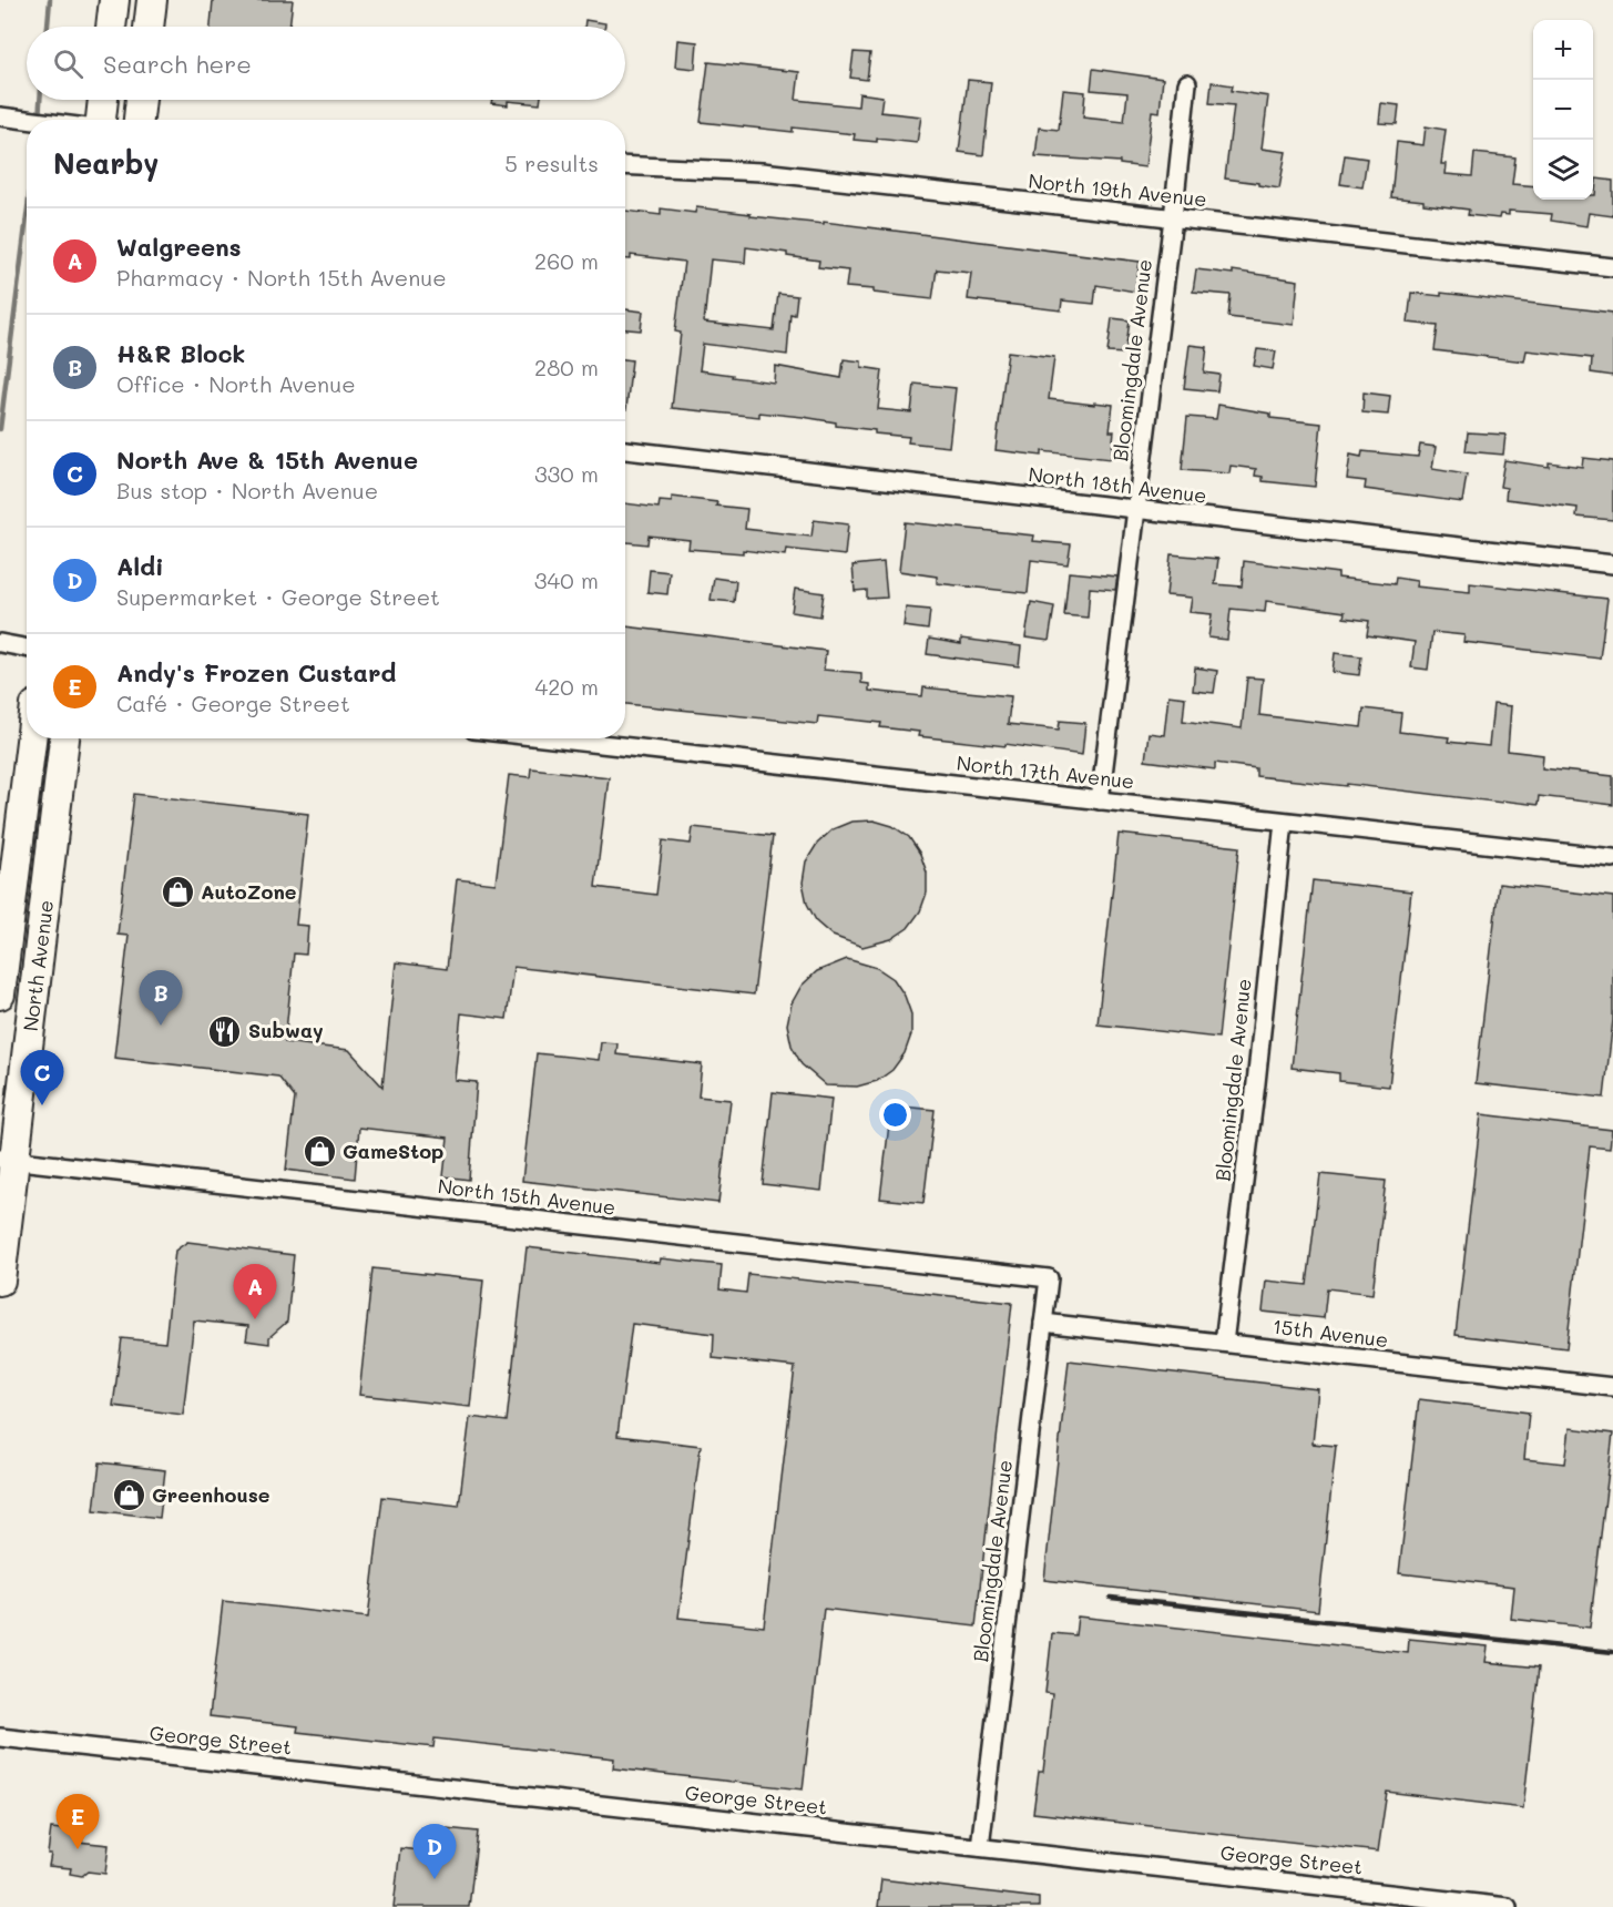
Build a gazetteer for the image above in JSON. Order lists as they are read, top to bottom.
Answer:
{
  "streets": {
    "main road": ["North Avenue"],
    "street": [
      "North 19th Avenue",
      "Bloomingdale Avenue",
      "North 18th Avenue",
      "North 17th Avenue",
      "North 15th Avenue",
      "15th Avenue",
      "George Street"
    ]
  },
  "crossings": [
    ["North 19th Avenue", "Bloomingdale Avenue"],
    ["Bloomingdale Avenue", "North 18th Avenue"],
    ["Bloomingdale Avenue", "North 17th Avenue"],
    ["Bloomingdale Avenue", "North 15th Avenue"],
    ["Bloomingdale Avenue", "15th Avenue"],
    ["Bloomingdale Avenue", "George Street"],
    ["North Avenue", "North 15th Avenue"]
  ],
  "places": {
    "shop": ["AutoZone", "GameStop", "Greenhouse"],
    "restaurant": ["Subway"]
  },
  "page": {
    "map_buttons": ["+", "−"],
    "search": "Search here",
    "heading": ["Nearby", "5 results"],
    "list": [
      {
        "mark": "A",
        "name": "Walgreens",
        "note": "Pharmacy · North 15th Avenue",
        "value": "260 m"
      },
      {
        "mark": "B",
        "name": "H&R Block",
        "note": "Office · North Avenue",
        "value": "280 m"
      },
      {
        "mark": "C",
        "name": "North Ave & 15th Avenue",
        "note": "Bus stop · North Avenue",
        "value": "330 m"
      },
      {
        "mark": "D",
        "name": "Aldi",
        "note": "Supermarket · George Street",
        "value": "340 m"
      },
      {
        "mark": "E",
        "name": "Andy's Frozen Custard",
        "note": "Café · George Street",
        "value": "420 m"
      }
    ],
    "pins": [
      "B",
      "C",
      "A",
      "E",
      "D"
    ]
  }
}
